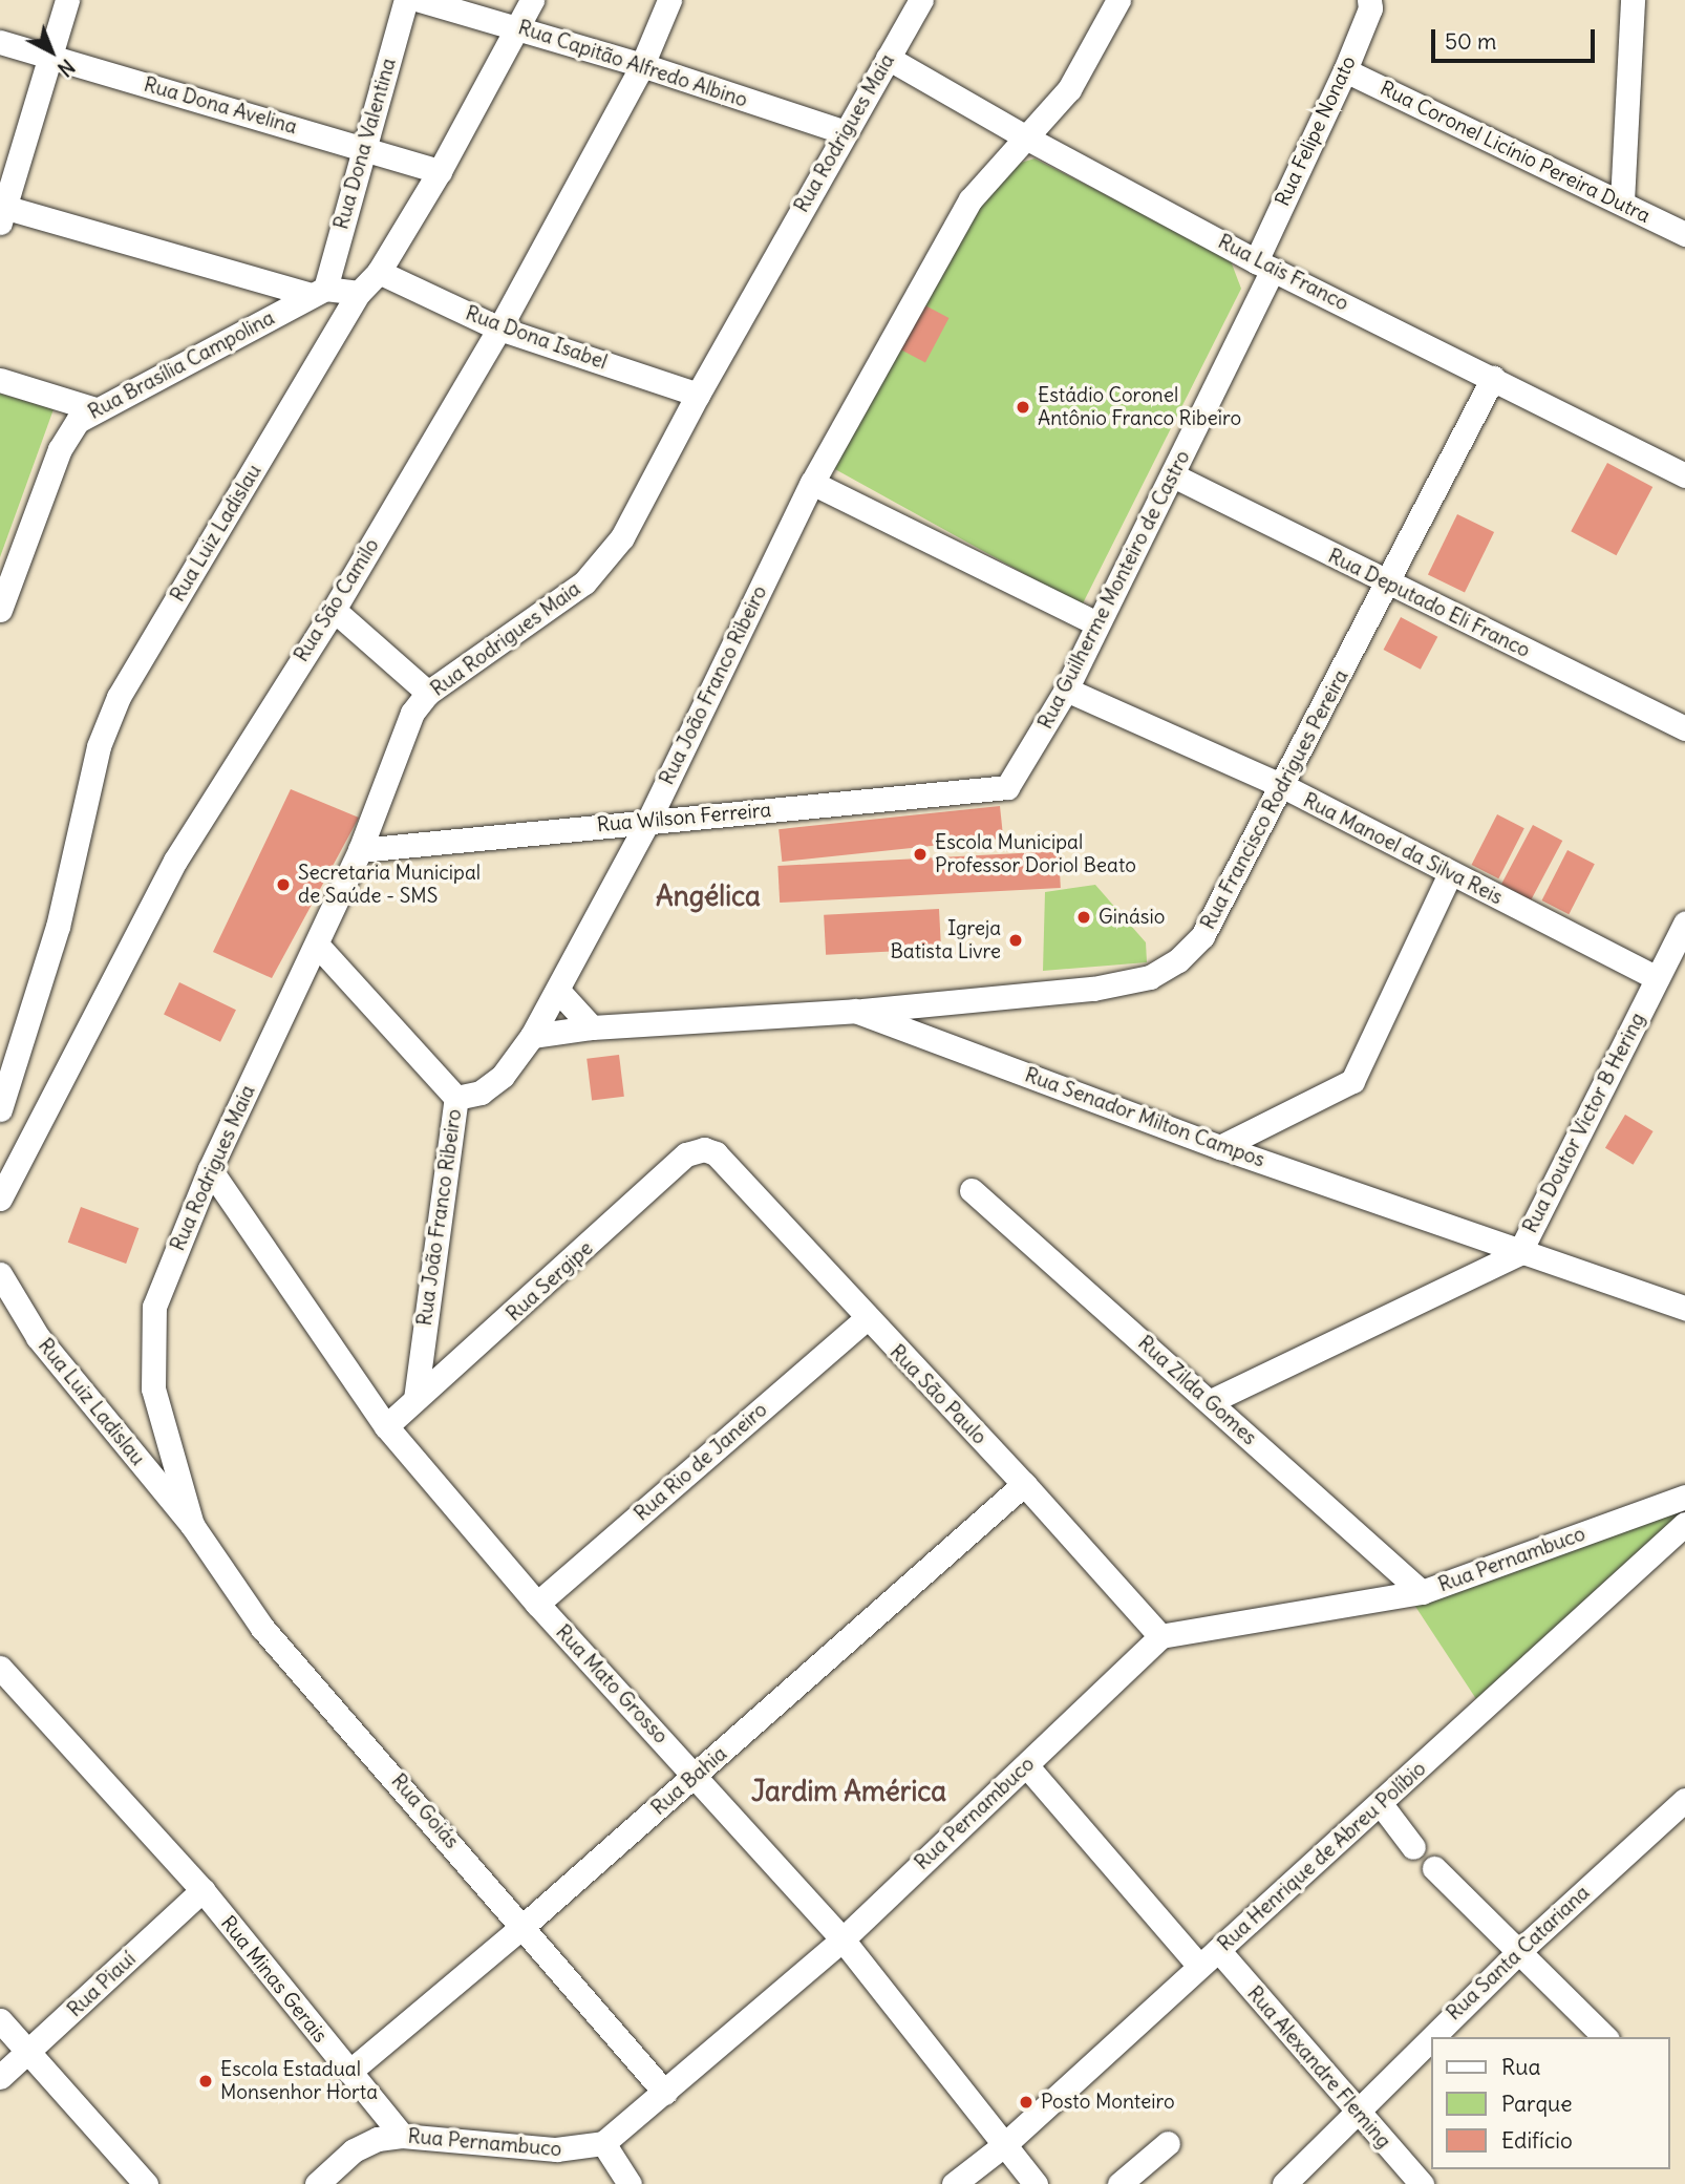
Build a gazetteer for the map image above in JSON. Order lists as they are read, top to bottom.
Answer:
{
  "streets": {
    "street": [
      "Rua Capitão Alfredo Albino",
      "Rua Dona Avelina",
      "Rua Felipe Nonato",
      "Rua Rodrigues Maia",
      "Rua Dona Valentina",
      "Rua Coronel Licínio Pereira Dutra",
      "Rua Lais Franco",
      "Rua Dona Isabel",
      "Rua Brasília Campolina",
      "Rua Luiz Ladislau",
      "Rua Guilherme Monteiro de Castro",
      "Rua São Camilo",
      "Rua Deputado Eli Franco",
      "Rua João Franco Ribeiro",
      "Rua Francisco Rodrigues Pereira",
      "Rua Wilson Ferreira",
      "Rua Manoel da Silva Reis",
      "Rua Senador Milton Campos",
      "Rua Doutor Victor B Hering",
      "Rua Sergipe",
      "Rua Zilda Gomes",
      "Rua São Paulo",
      "Rua Rio de Janeiro",
      "Rua Pernambuco",
      "Rua Mato Grosso",
      "Rua Bahia",
      "Rua Goiás",
      "Rua Henrique de Abreu Políbio",
      "Rua Santa Catariana",
      "Rua Minas Gerais",
      "Rua Piauí",
      "Rua Alexandre Fleming"
    ]
  },
  "crossings": [
    ["Rua Capitão Alfredo Albino", "Rua Rodrigues Maia"],
    ["Rua Capitão Alfredo Albino", "Rua Luiz Ladislau"],
    ["Rua Capitão Alfredo Albino", "Rua São Camilo"],
    ["Rua Dona Avelina", "Rua Dona Valentina"],
    ["Rua Dona Avelina", "Rua Luiz Ladislau"],
    ["Rua Felipe Nonato", "Rua Coronel Licínio Pereira Dutra"],
    ["Rua Felipe Nonato", "Rua Lais Franco"],
    ["Rua Felipe Nonato", "Rua Guilherme Monteiro de Castro"],
    ["Rua Rodrigues Maia", "Rua Lais Franco"],
    ["Rua Rodrigues Maia", "Rua Dona Isabel"],
    ["Rua Rodrigues Maia", "Rua Luiz Ladislau"],
    ["Rua Rodrigues Maia", "Rua Wilson Ferreira"],
    ["Rua Rodrigues Maia", "Rua Mato Grosso"],
    ["Rua Rodrigues Maia", "Rua Goiás"],
    ["Rua Dona Valentina", "Rua Brasília Campolina"],
    ["Rua Lais Franco", "Rua Guilherme Monteiro de Castro"],
    ["Rua Lais Franco", "Rua João Franco Ribeiro"],
    ["Rua Lais Franco", "Rua Francisco Rodrigues Pereira"],
    ["Rua Dona Isabel", "Rua Luiz Ladislau"],
    ["Rua Dona Isabel", "Rua São Camilo"],
    ["Rua Luiz Ladislau", "Rua Goiás"],
    ["Rua Guilherme Monteiro de Castro", "Rua Deputado Eli Franco"],
    ["Rua Guilherme Monteiro de Castro", "Rua Wilson Ferreira"],
    ["Rua Guilherme Monteiro de Castro", "Rua Manoel da Silva Reis"],
    ["Rua Deputado Eli Franco", "Rua Francisco Rodrigues Pereira"],
    ["Rua João Franco Ribeiro", "Rua Wilson Ferreira"],
    ["Rua João Franco Ribeiro", "Rua Senador Milton Campos"],
    ["Rua João Franco Ribeiro", "Rua Sergipe"],
    ["Rua Francisco Rodrigues Pereira", "Rua Manoel da Silva Reis"],
    ["Rua Francisco Rodrigues Pereira", "Rua Senador Milton Campos"],
    ["Rua Manoel da Silva Reis", "Rua Doutor Victor B Hering"],
    ["Rua Senador Milton Campos", "Rua Doutor Victor B Hering"],
    ["Rua Doutor Victor B Hering", "Rua Zilda Gomes"],
    ["Rua Sergipe", "Rua São Paulo"],
    ["Rua Sergipe", "Rua Mato Grosso"],
    ["Rua Zilda Gomes", "Rua Pernambuco"],
    ["Rua São Paulo", "Rua Rio de Janeiro"],
    ["Rua São Paulo", "Rua Pernambuco"],
    ["Rua São Paulo", "Rua Bahia"],
    ["Rua Rio de Janeiro", "Rua Mato Grosso"],
    ["Rua Pernambuco", "Rua Mato Grosso"],
    ["Rua Pernambuco", "Rua Goiás"],
    ["Rua Pernambuco", "Rua Minas Gerais"],
    ["Rua Pernambuco", "Rua Alexandre Fleming"],
    ["Rua Mato Grosso", "Rua Bahia"],
    ["Rua Mato Grosso", "Rua Henrique de Abreu Políbio"],
    ["Rua Bahia", "Rua Goiás"],
    ["Rua Bahia", "Rua Minas Gerais"],
    ["Rua Henrique de Abreu Políbio", "Rua Alexandre Fleming"],
    ["Rua Santa Catariana", "Rua Alexandre Fleming"],
    ["Rua Minas Gerais", "Rua Piauí"]
  ],
  "districts": ["Angélica", "Jardim América"],
  "places": [
    "Estádio Coronel Antônio Franco Ribeiro",
    "Escola Municipal Professor Doriol Beato",
    "Secretaria Municipal de Saúde - SMS",
    "Ginásio",
    "Igreja Batista Livre",
    "Escola Estadual Monsenhor Horta",
    "Posto Monteiro"
  ],
  "legend": ["Rua", "Parque", "Edifício"],
  "scale_bar": "50 m",
  "north": "bottom right"
}
